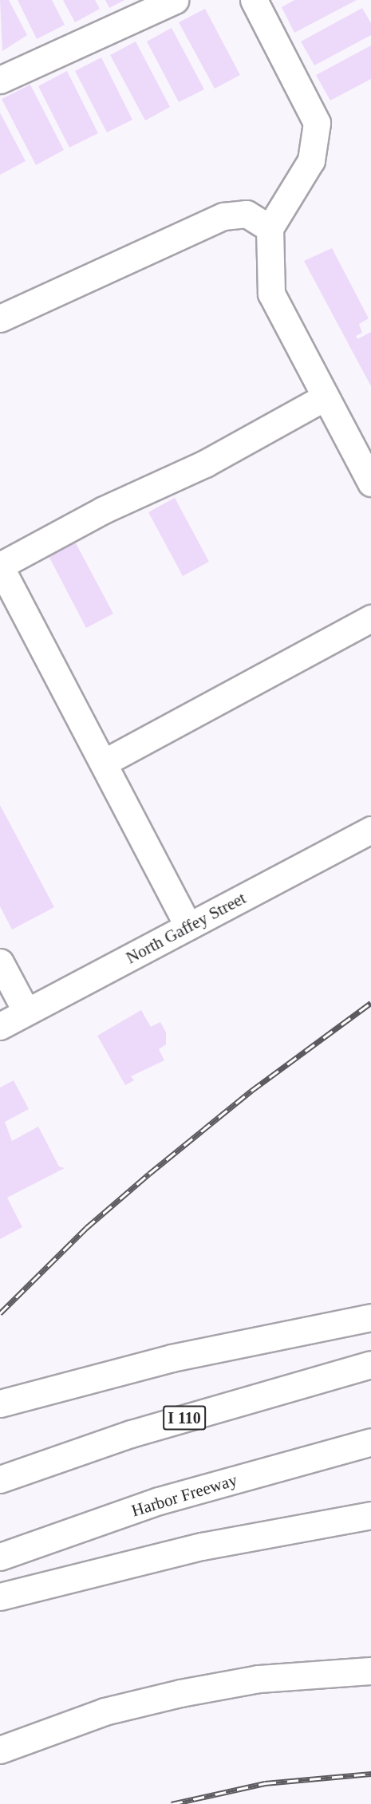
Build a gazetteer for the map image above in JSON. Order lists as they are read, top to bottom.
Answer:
{
  "streets": {
    "main road": ["North Gaffey Street", "I 110", "Harbor Freeway"]
  }
}
